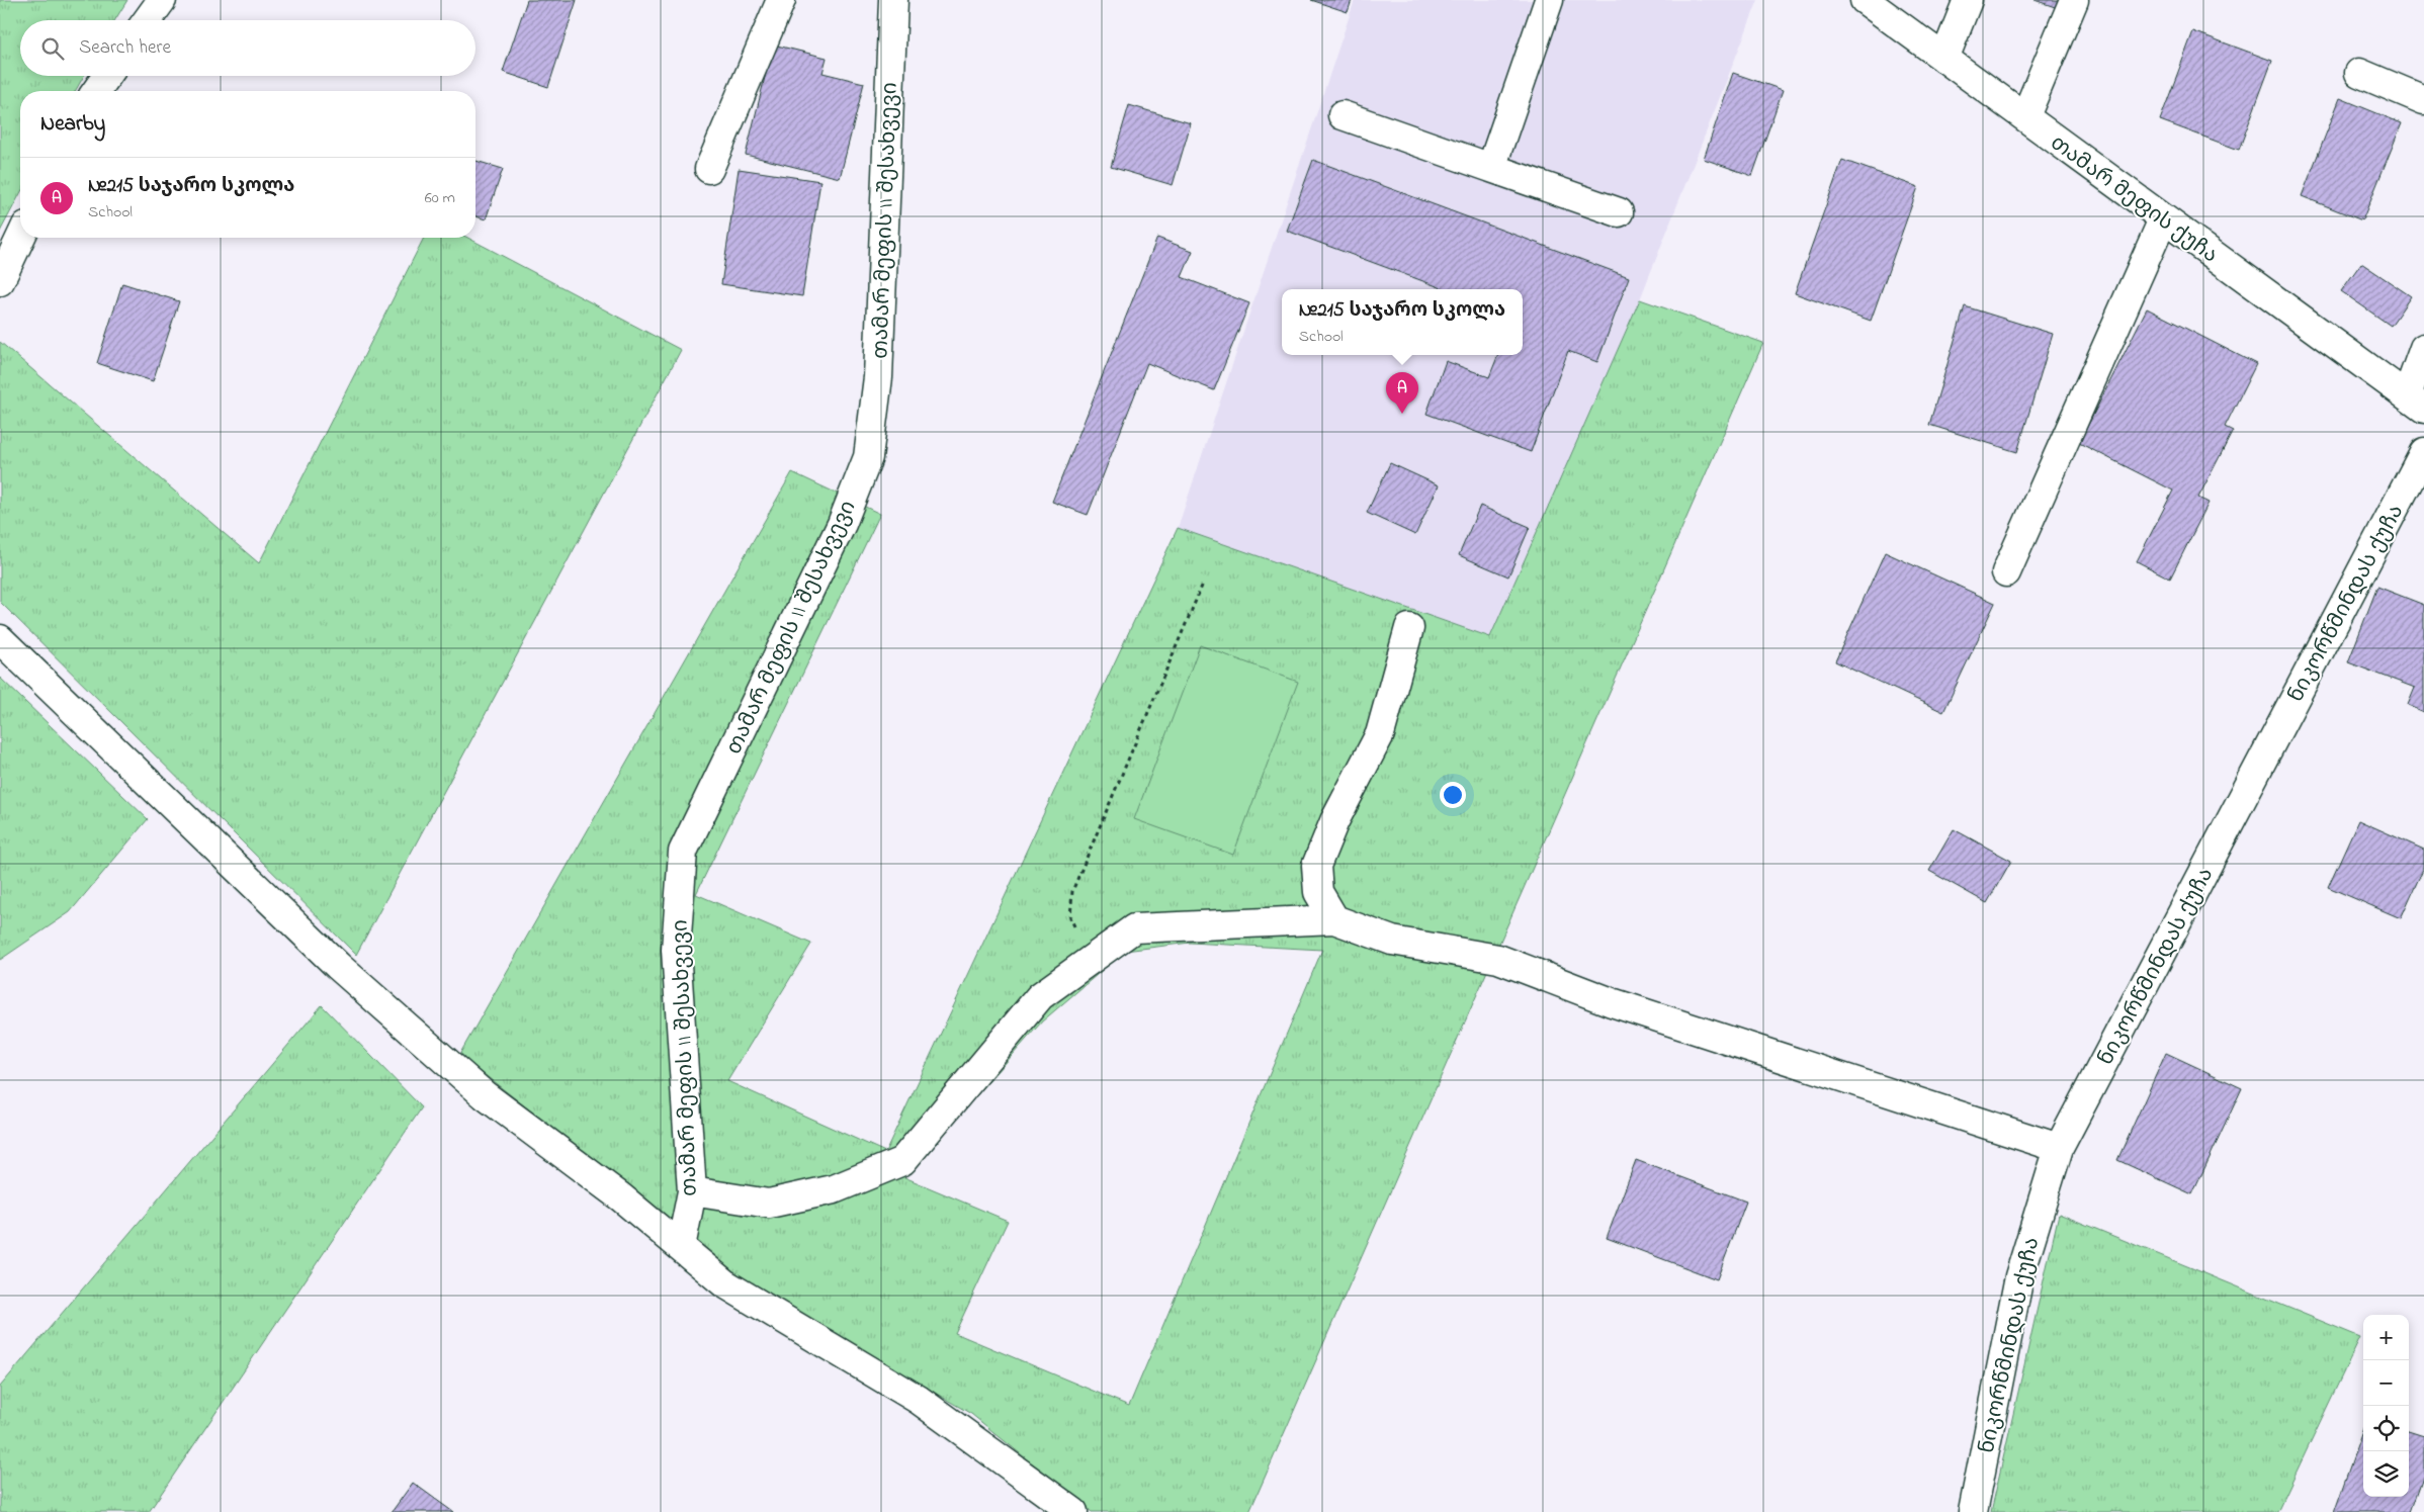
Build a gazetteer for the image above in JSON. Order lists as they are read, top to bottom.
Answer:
{
  "streets": {
    "street": ["თამარ მეფის ქუჩა", "თამარ მეფის II შესახვევი", "ნიკორწმინდას ქუჩა"]
  },
  "page": {
    "search": "Search here",
    "heading": "Nearby",
    "list": [
      {
        "mark": "A",
        "name": "№215 საჯარო სკოლა",
        "note": "School",
        "value": "60 m"
      }
    ],
    "popup": ["№215 საჯარო სკოლა", "School"],
    "pins": "A",
    "map_buttons": ["+", "−"]
  }
}
